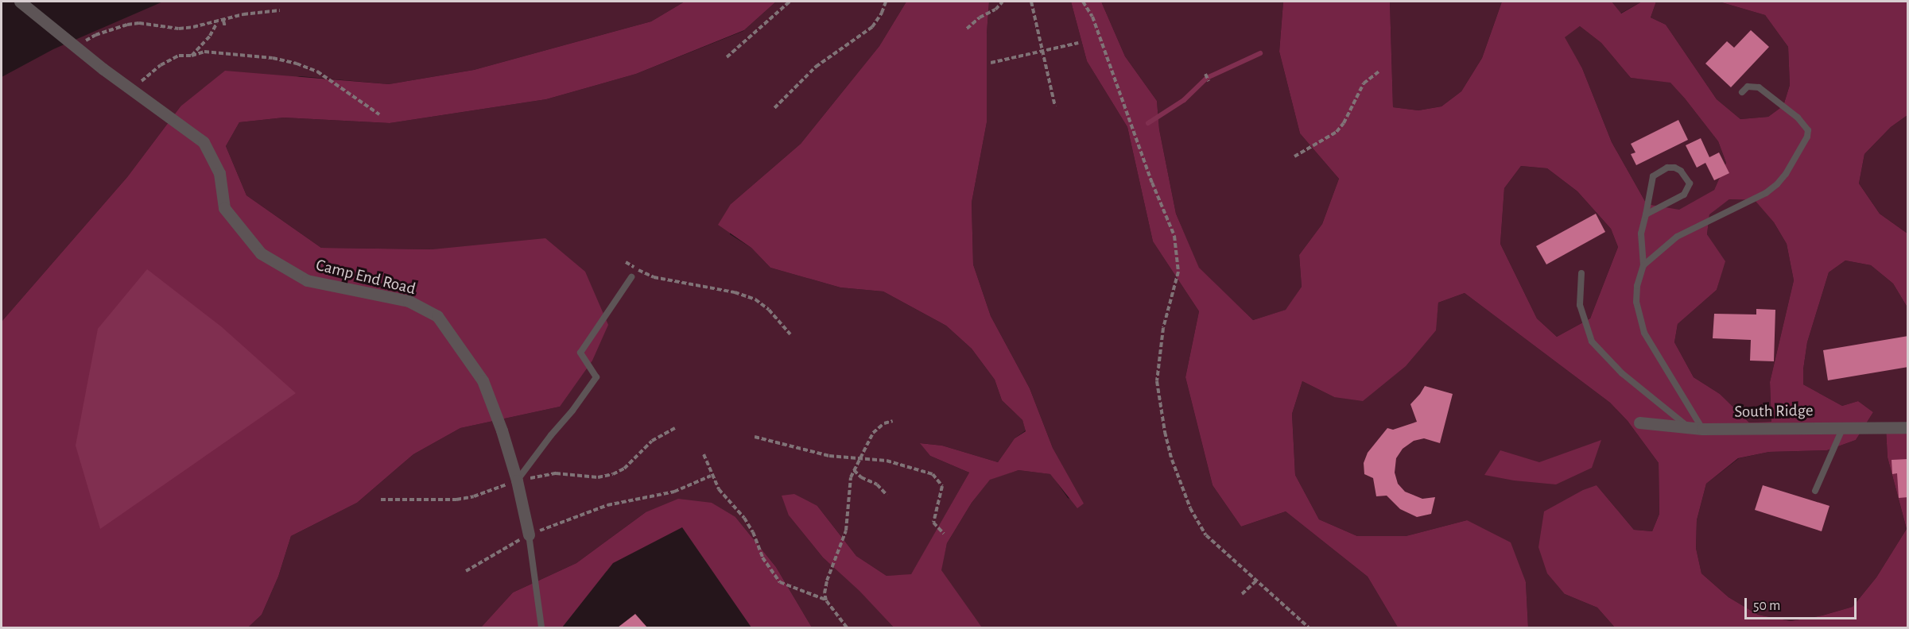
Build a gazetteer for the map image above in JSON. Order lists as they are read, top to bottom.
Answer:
{
  "streets": {
    "street": ["Camp End Road", "South Ridge"]
  },
  "scale_bar": "50 m"
}
